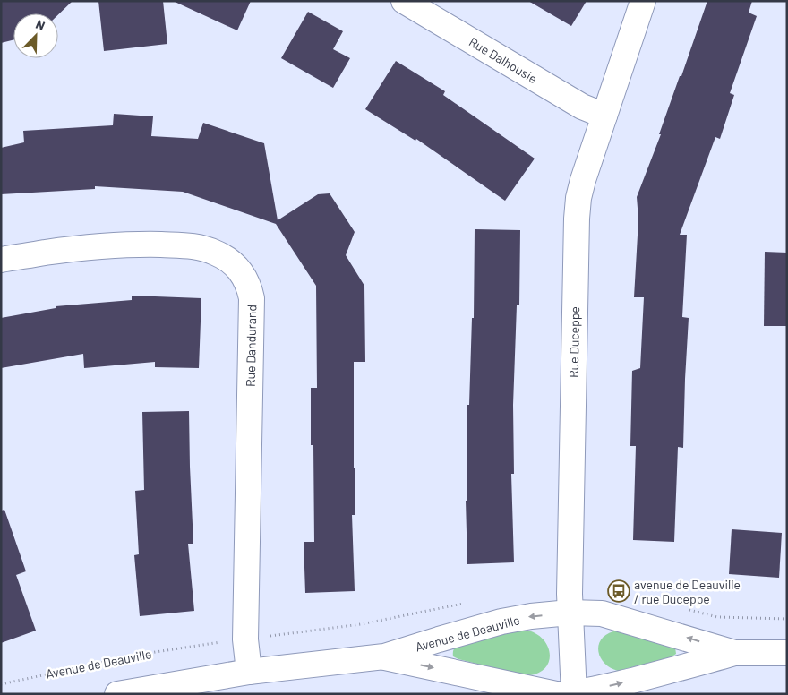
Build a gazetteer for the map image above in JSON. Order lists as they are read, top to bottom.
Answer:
{
  "streets": {
    "street": [
      "Rue Dalhousie",
      "Rue Duceppe",
      "Rue Dandurand",
      "Avenue de Deauville"
    ]
  },
  "crossings": [
    ["Rue Dalhousie", "Rue Duceppe"],
    ["Rue Duceppe", "Avenue de Deauville"],
    ["Rue Dandurand", "Avenue de Deauville"]
  ],
  "places": {
    "bus stop": ["avenue de Deauville / rue Duceppe"]
  },
  "north": "top right"
}
